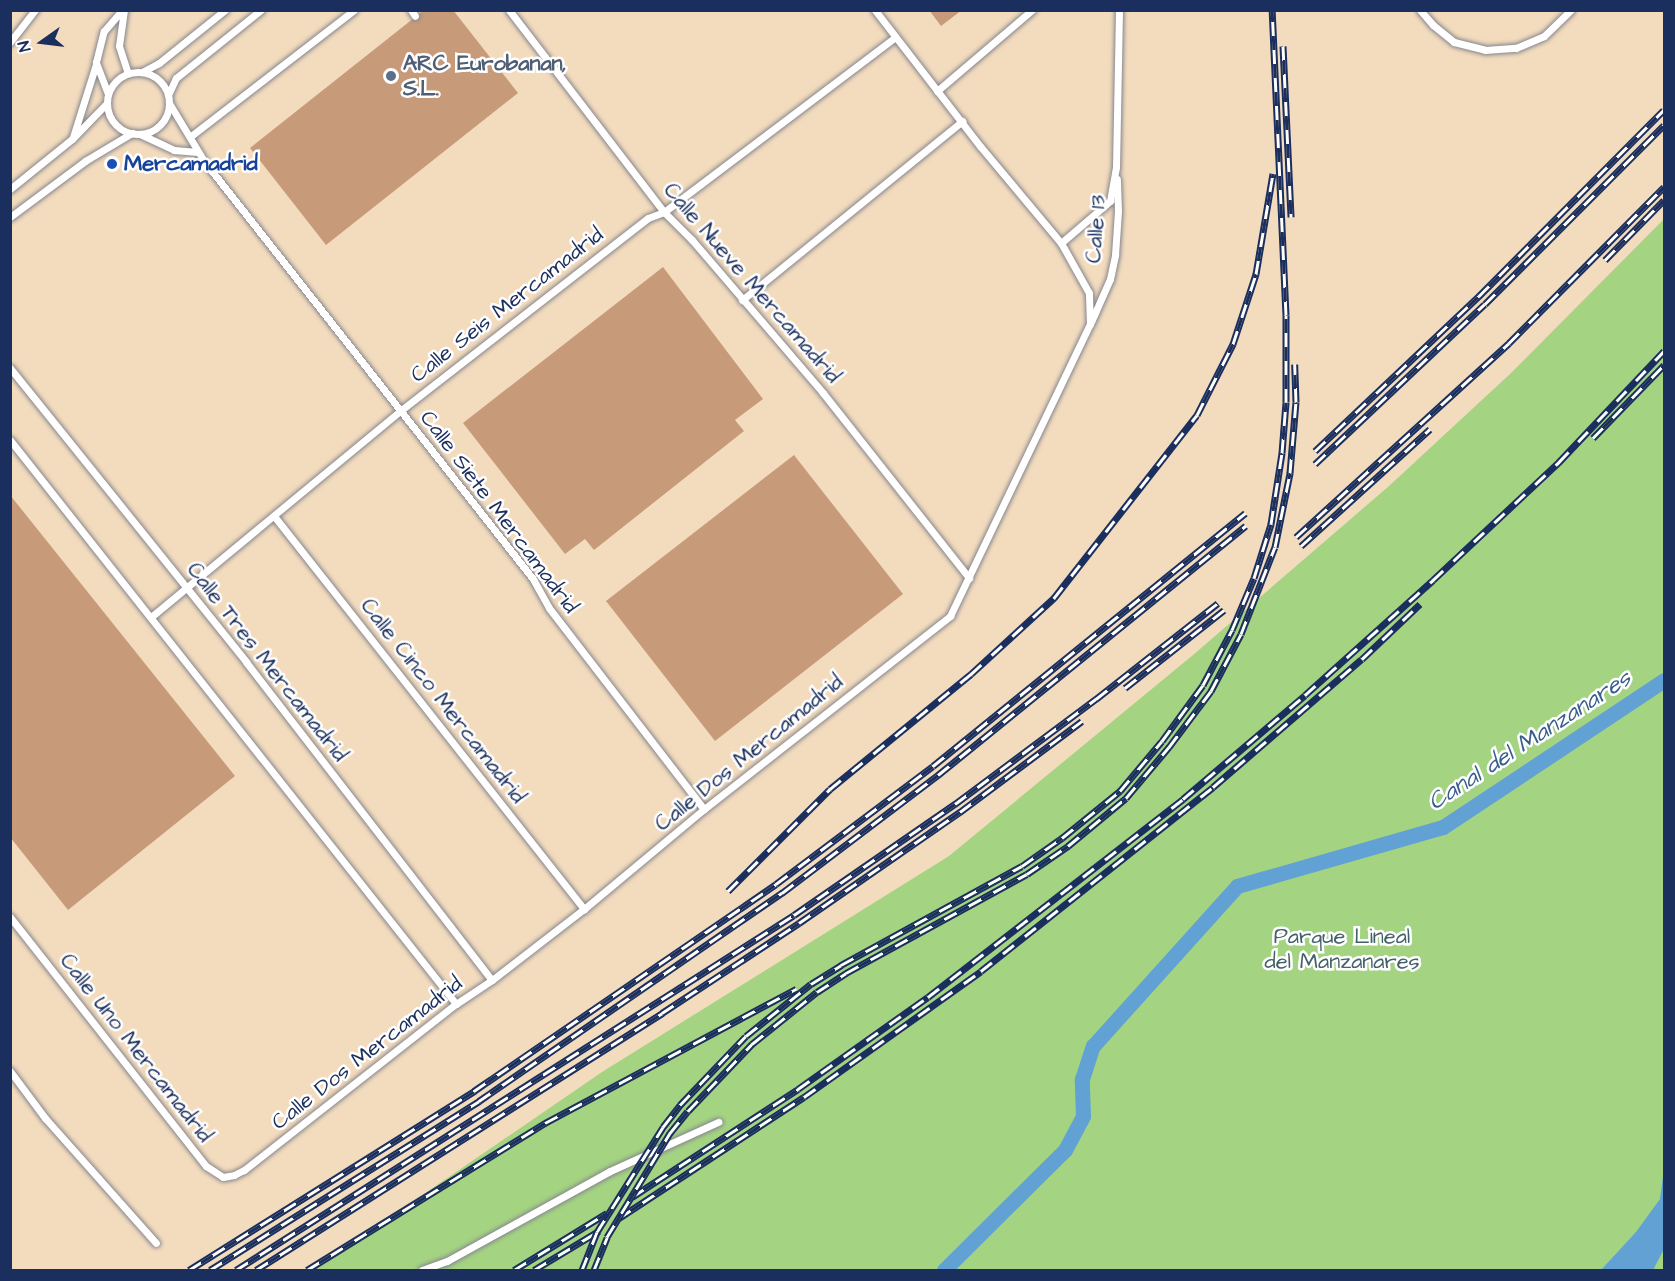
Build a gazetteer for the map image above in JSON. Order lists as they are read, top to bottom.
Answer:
{
  "streets": {
    "lane": [
      "Calle 13",
      "Calle Nueve Mercamadrid",
      "Calle Seis Mercamadrid",
      "Calle Siete Mercamadrid",
      "Calle Tres Mercamadrid",
      "Calle Cinco Mercamadrid",
      "Calle Dos Mercamadrid",
      "Calle Uno Mercamadrid"
    ]
  },
  "crossings": [
    ["Calle 13", "Calle Dos Mercamadrid"],
    ["Calle Nueve Mercamadrid", "Calle Seis Mercamadrid"],
    ["Calle Nueve Mercamadrid", "Calle Dos Mercamadrid"],
    ["Calle Seis Mercamadrid", "Calle Siete Mercamadrid"],
    ["Calle Seis Mercamadrid", "Calle Tres Mercamadrid"],
    ["Calle Seis Mercamadrid", "Calle Cinco Mercamadrid"],
    ["Calle Seis Mercamadrid", "Calle Dos Mercamadrid"],
    ["Calle Siete Mercamadrid", "Calle Dos Mercamadrid"],
    ["Calle Tres Mercamadrid", "Calle Dos Mercamadrid"],
    ["Calle Cinco Mercamadrid", "Calle Dos Mercamadrid"],
    ["Calle Dos Mercamadrid", "Calle Uno Mercamadrid"]
  ],
  "water": ["Canal del Manzanares"],
  "parks": ["Parque Lineal del Manzanares"],
  "places": ["ARC Eurobanan, S.L.", "Mercamadrid"],
  "north": "left"
}
